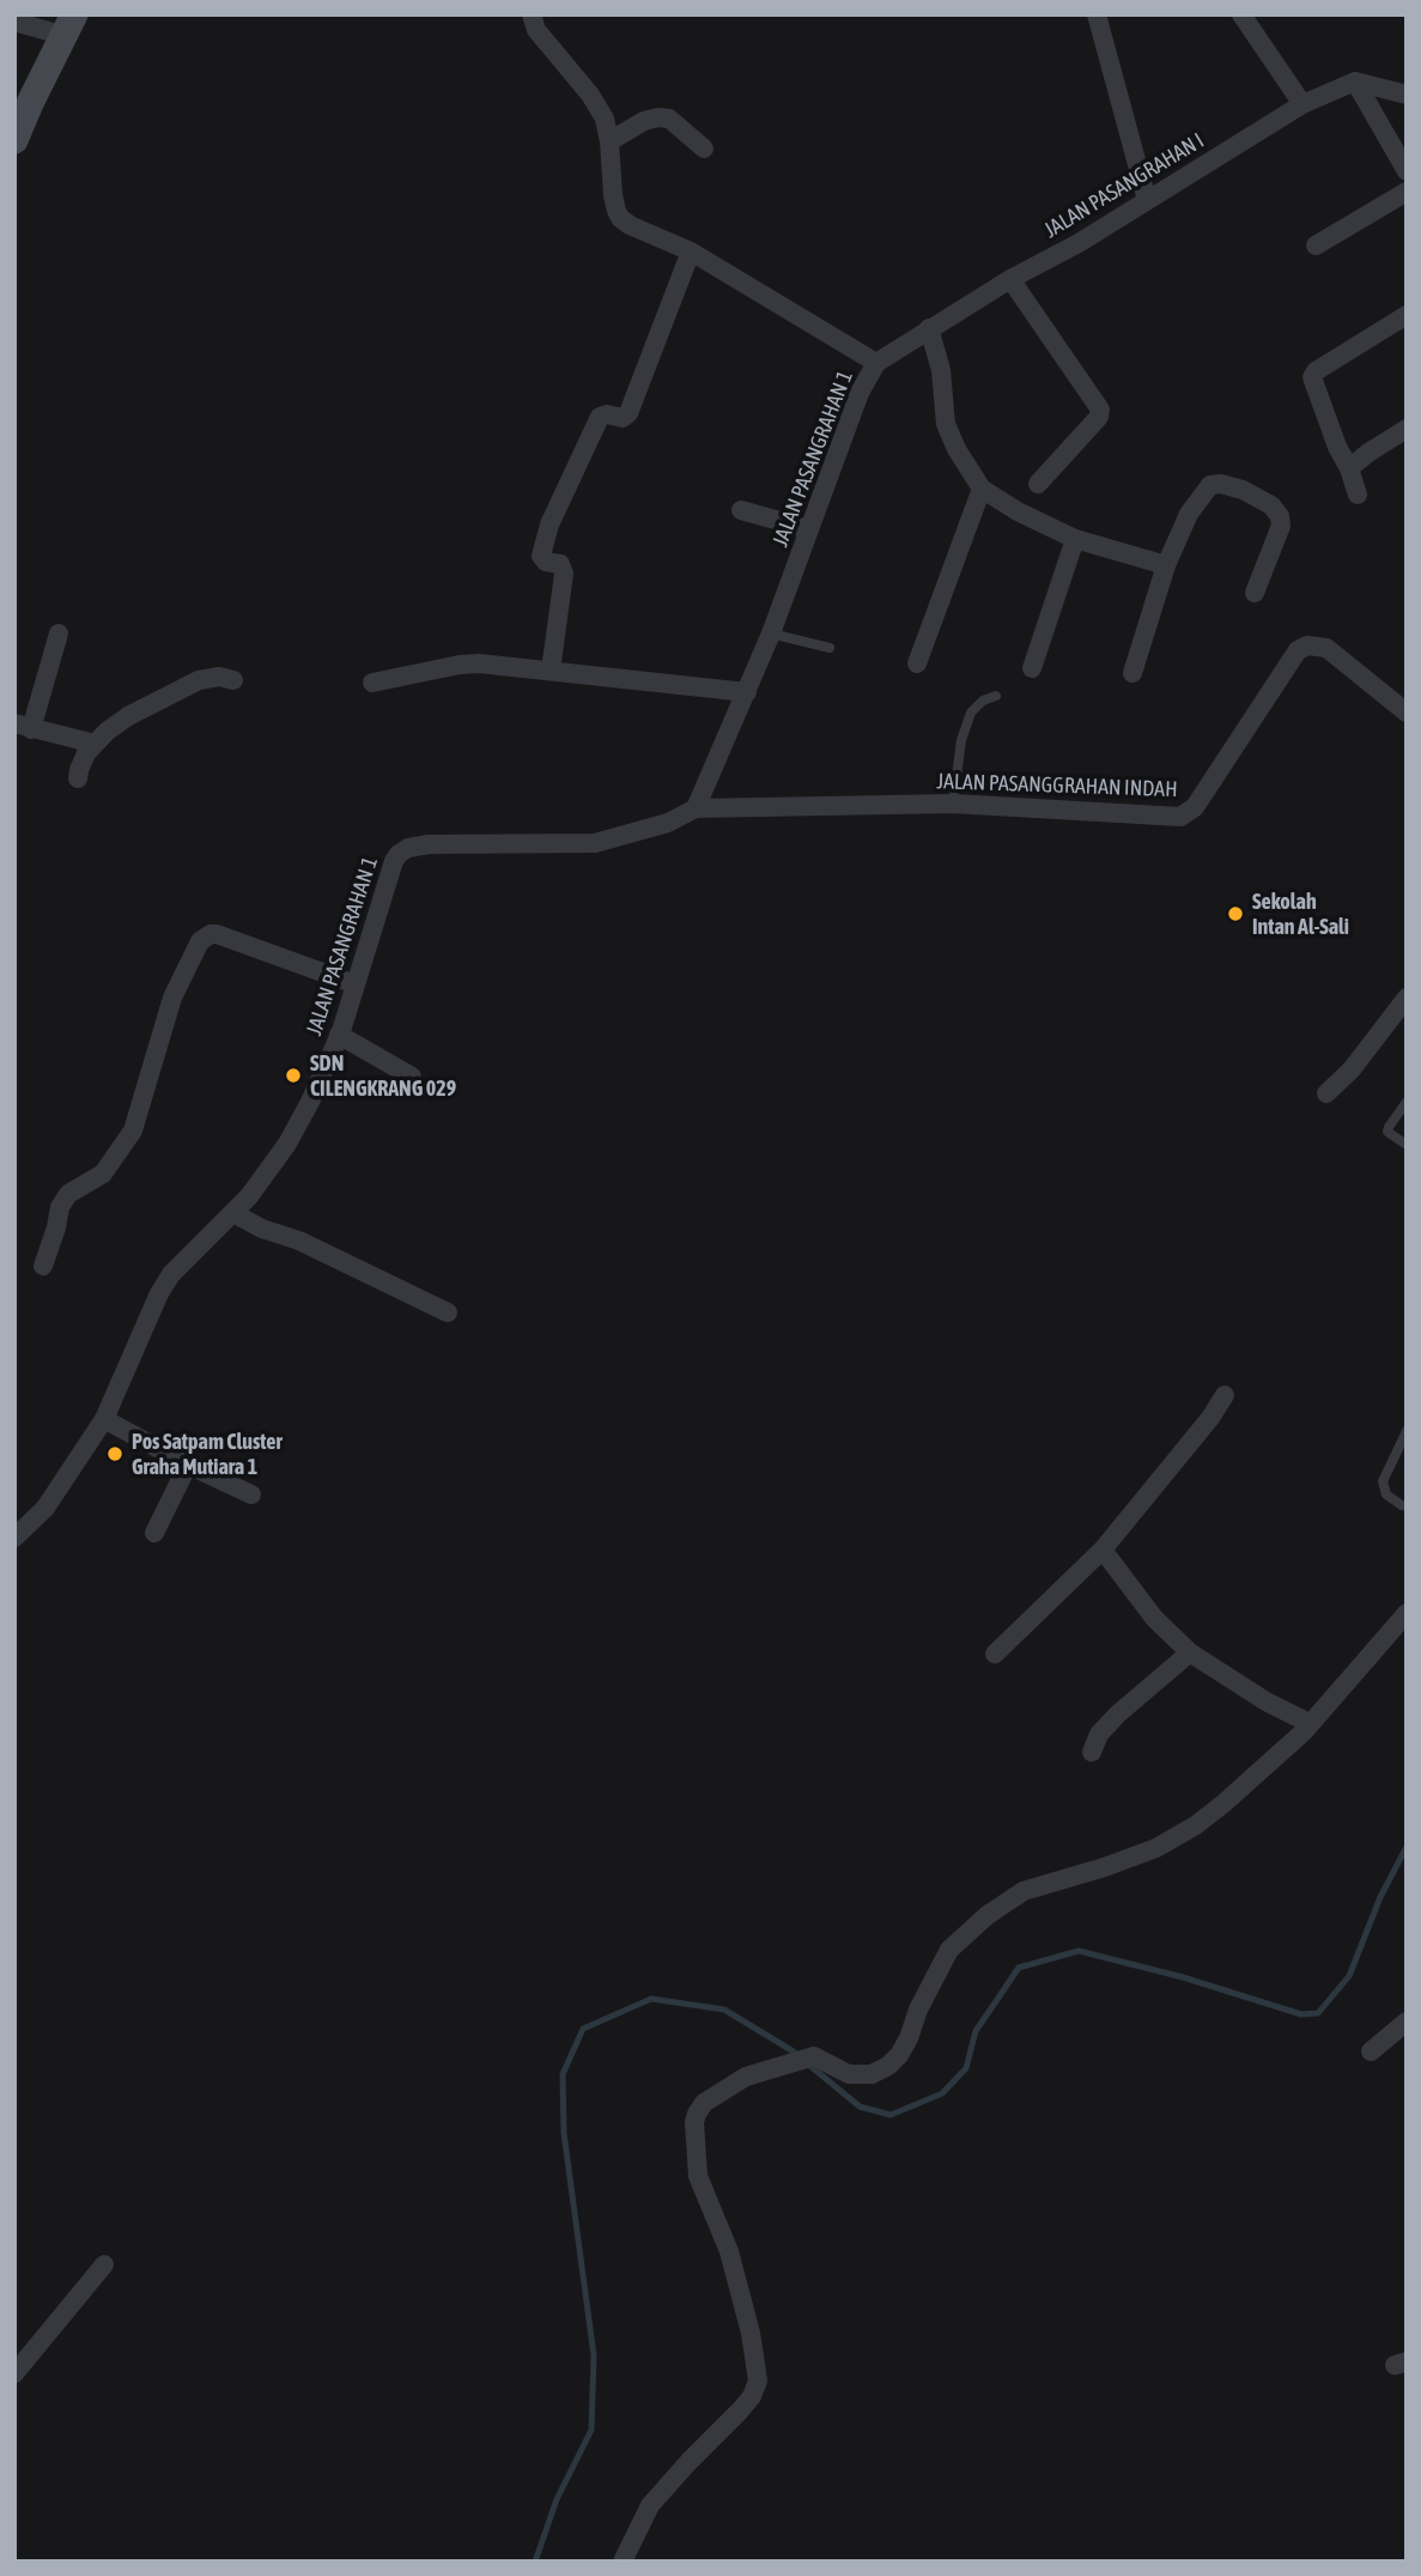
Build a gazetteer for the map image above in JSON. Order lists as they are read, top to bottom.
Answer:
{
  "streets": {
    "street": ["JALAN PASANGRAHAN I", "JALAN PASANGRAHAN 1", "JALAN PASANGGRAHAN INDAH"]
  },
  "crossings": [
    ["JALAN PASANGRAHAN I", "JALAN PASANGRAHAN 1"],
    ["JALAN PASANGRAHAN 1", "JALAN PASANGGRAHAN INDAH"]
  ],
  "places": ["Sekolah Intan Al-Sali", "SDN CILENGKRANG 029", "Pos Satpam Cluster Graha Mutiara 1"]
}
